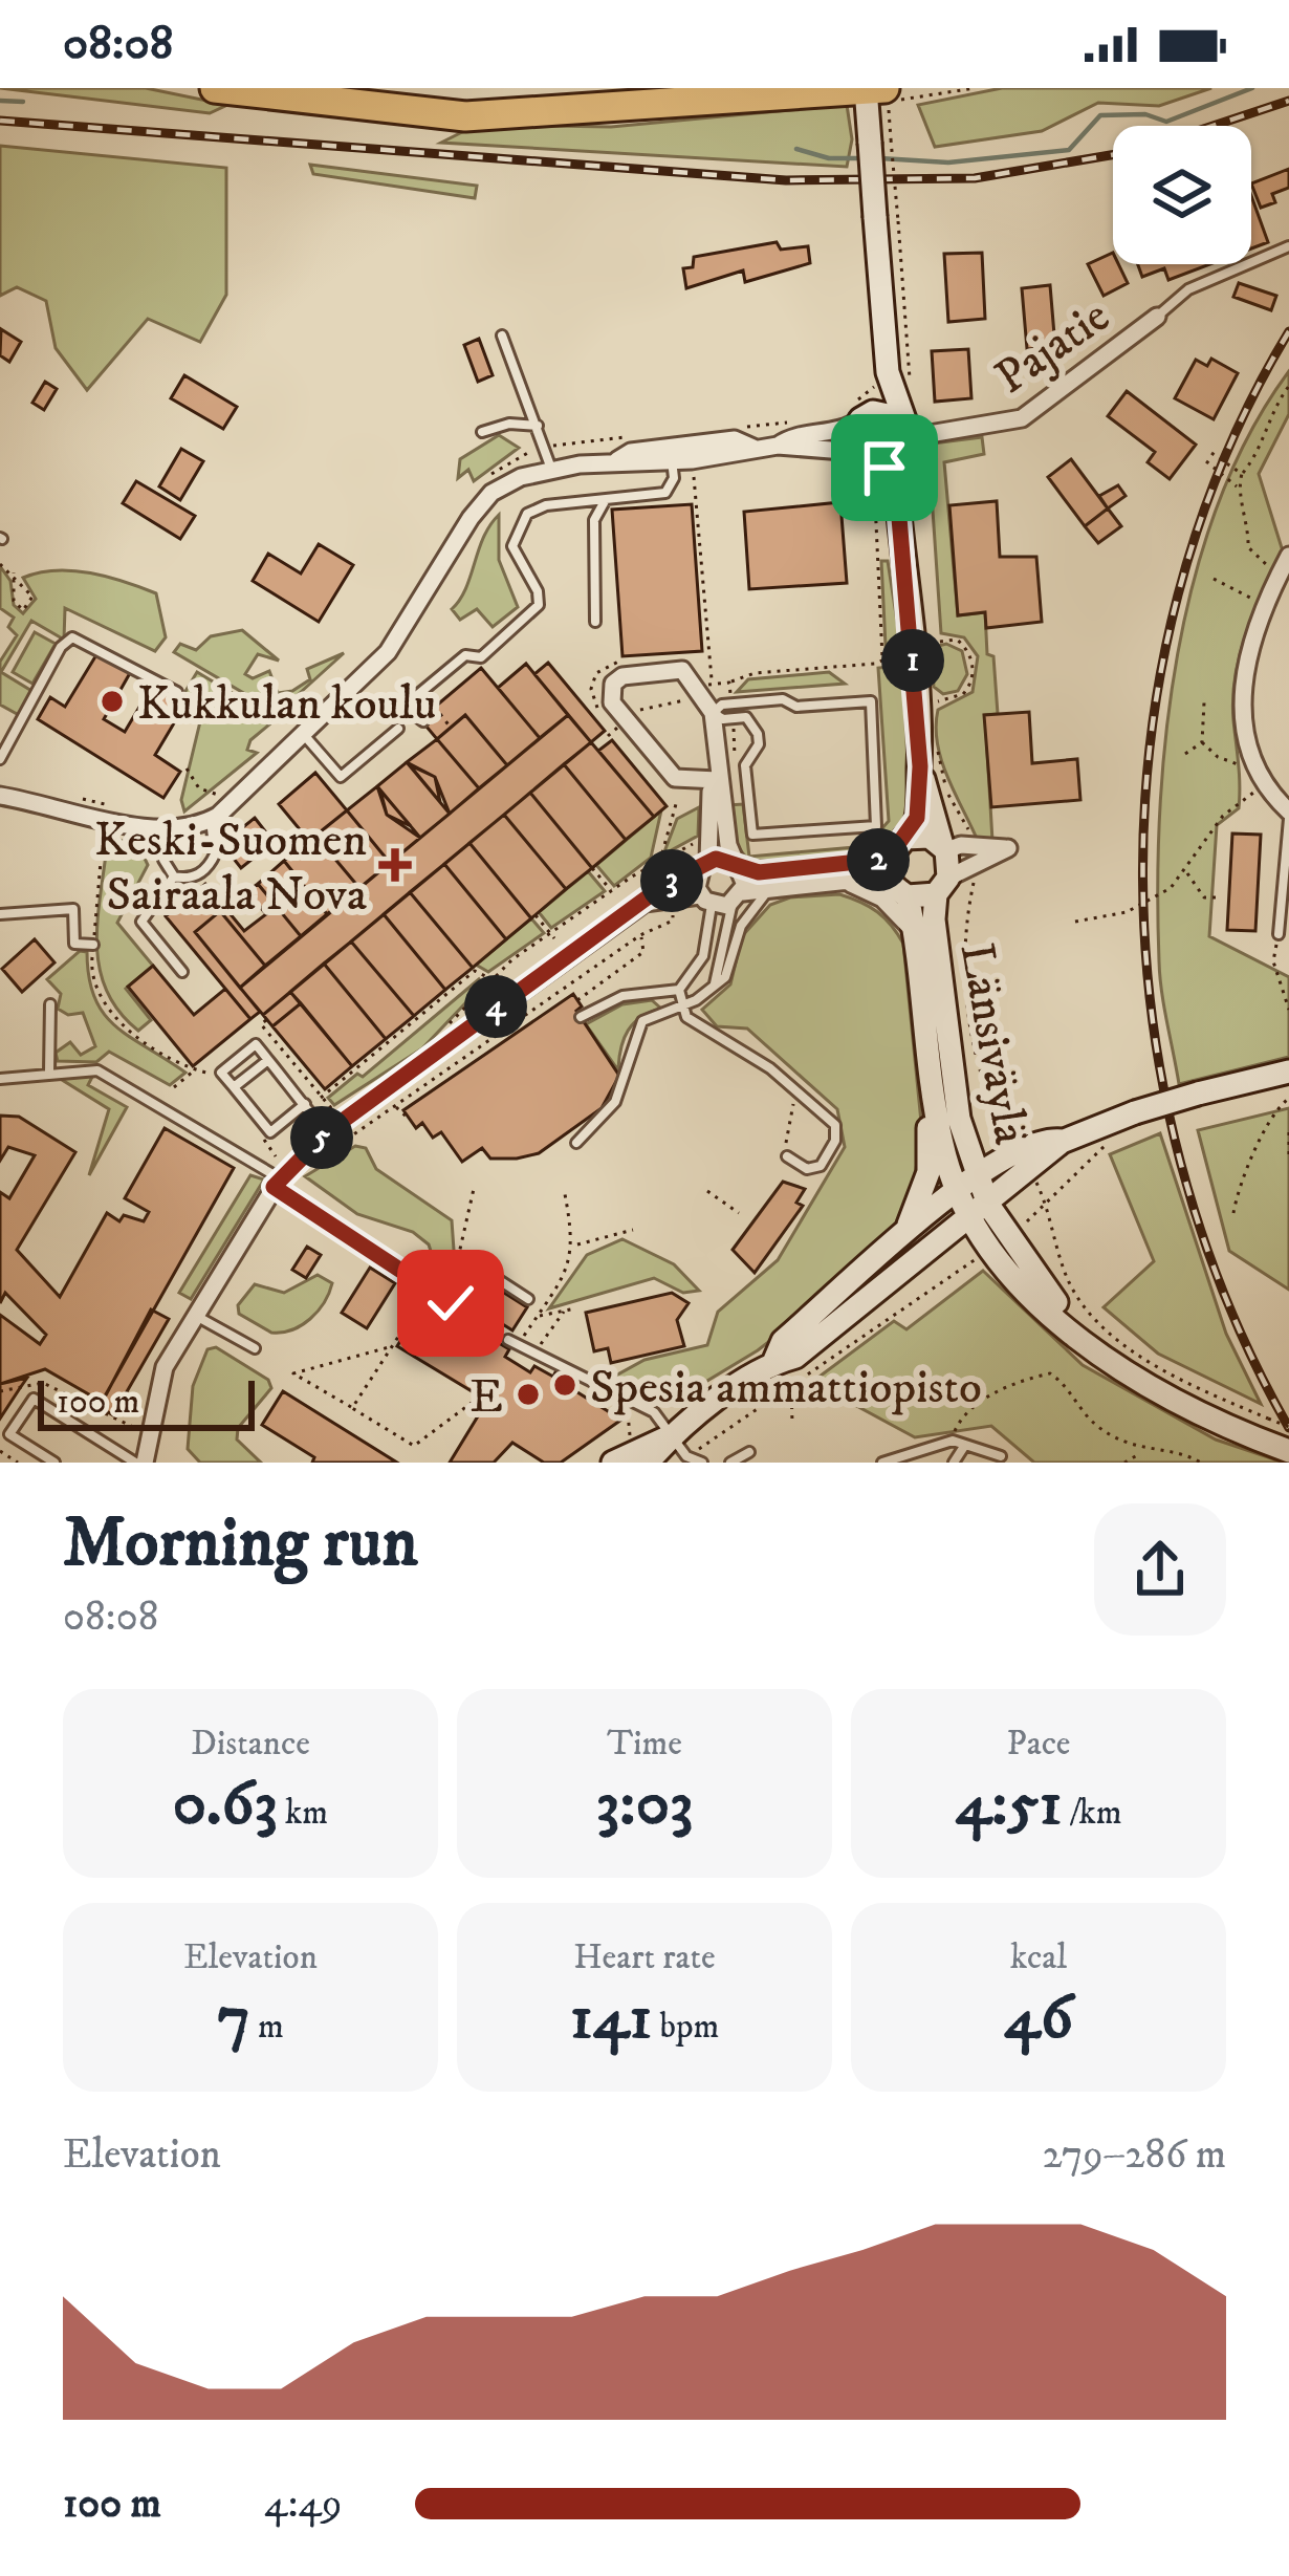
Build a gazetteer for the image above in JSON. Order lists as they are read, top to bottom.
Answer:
{
  "streets": {
    "main road": ["Länsiväylä"],
    "street": ["Pajatie"]
  },
  "places": {
    "other": ["Kukkulan koulu", "Spesia ammattiopisto", "E"],
    "health": ["Keski-Suomen Sairaala Nova"]
  },
  "scale_bar": "100 m",
  "page": {
    "status": "08:08",
    "pins": [
      "1",
      "2",
      "3",
      "4",
      "5"
    ],
    "scale": "100 m",
    "heading": ["Morning run", "08:08"],
    "stats": [
      ["Distance", "0.63 km"],
      ["Time", "3:03"],
      ["Pace", "4:51 /km"],
      ["Elevation", "7 m"],
      ["Heart rate", "141 bpm"],
      ["kcal", "46"]
    ],
    "chart": ["Elevation", "279–286 m"],
    "list": [
      {
        "name": "100 m",
        "note": "4:49"
      }
    ]
  }
}
